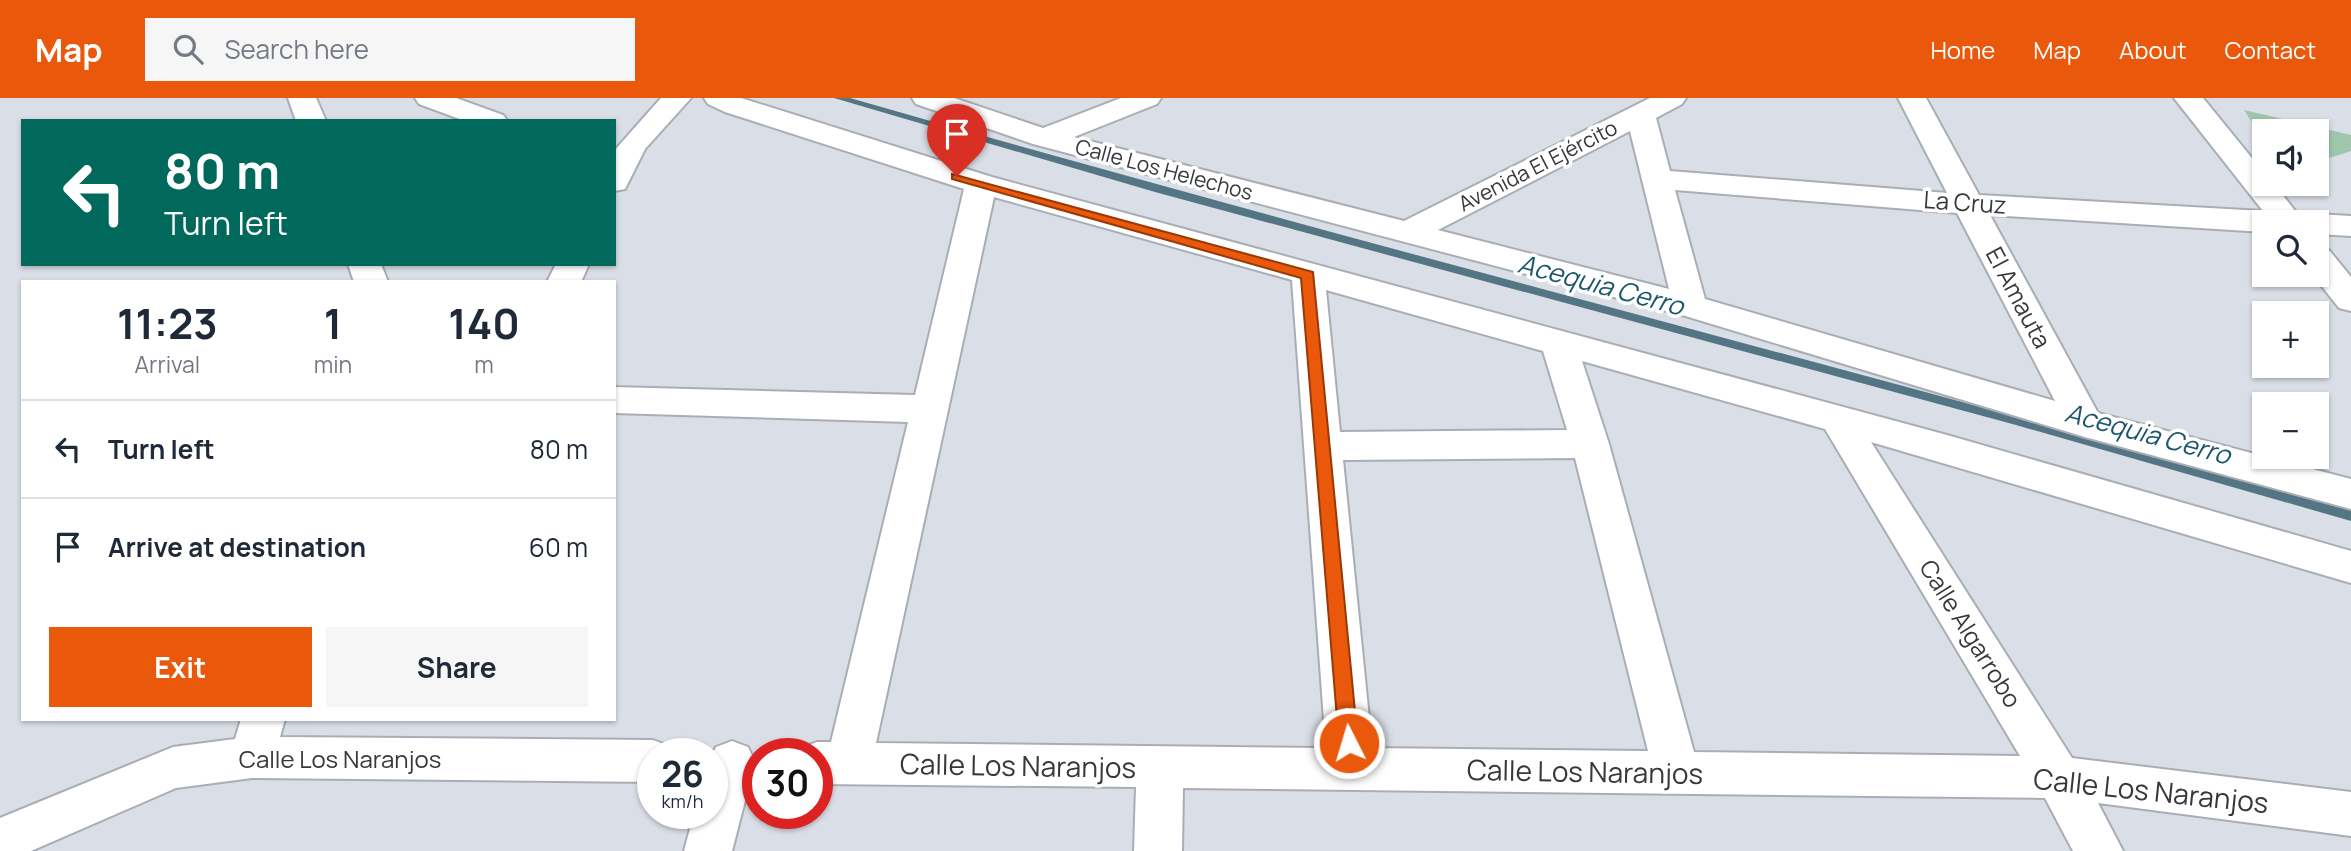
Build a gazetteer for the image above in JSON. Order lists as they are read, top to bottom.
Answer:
{
  "streets": {
    "street": [
      "Avenida El Ejército",
      "Calle Los Helechos",
      "La Cruz",
      "El Amauta",
      "Calle Algarrobo",
      "Calle Los Naranjos"
    ]
  },
  "crossings": [
    ["Avenida El Ejército", "Calle Los Helechos"],
    ["La Cruz", "El Amauta"],
    ["Calle Algarrobo", "Calle Los Naranjos"]
  ],
  "water": ["Acequia Cerro"],
  "page": {
    "header": "Map",
    "search": "Search here",
    "nav": [
      "Home",
      "Map",
      "About",
      "Contact"
    ],
    "map_buttons": ["+", "−"],
    "turn": ["80 m", "Turn left"],
    "eta": [
      "11:23",
      "Arrival",
      "1",
      "min",
      "140",
      "m"
    ],
    "list": [
      {
        "name": "Turn left",
        "value": "80 m"
      },
      {
        "name": "Arrive at destination",
        "value": "60 m"
      }
    ],
    "buttons": ["Exit", "Share"],
    "speed": "26 km/h",
    "limit": "30"
  }
}
